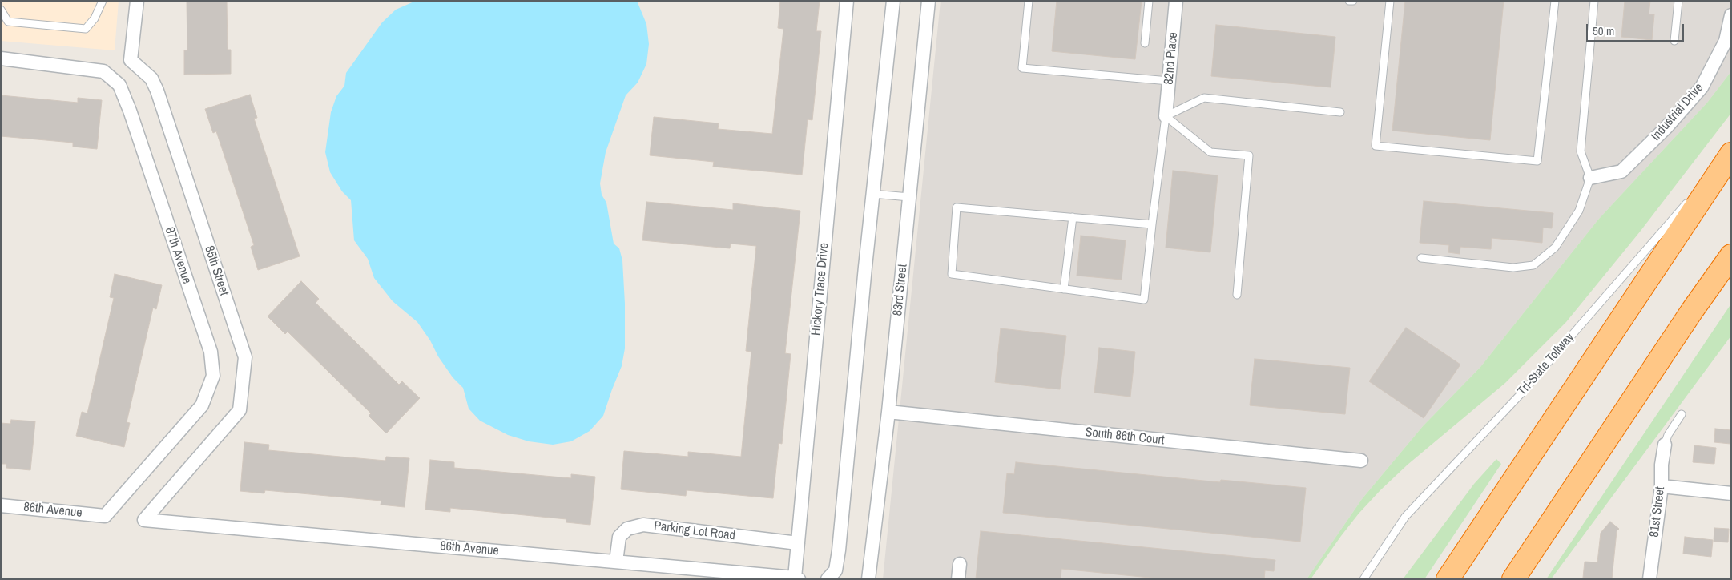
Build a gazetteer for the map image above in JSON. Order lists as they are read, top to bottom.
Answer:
{
  "streets": {
    "street": [
      "82nd Place",
      "Industrial Drive",
      "87th Avenue",
      "85th Street",
      "Hickory Trace Drive",
      "83rd Street",
      "South 86th Court",
      "86th Avenue",
      "81st Street",
      "Parking Lot Road"
    ],
    "lane": ["Tri-State Tollway"]
  },
  "crossings": [
    ["87th Avenue", "86th Avenue"],
    ["85th Street", "86th Avenue"],
    ["Hickory Trace Drive", "86th Avenue"],
    ["Hickory Trace Drive", "Parking Lot Road"],
    ["83rd Street", "South 86th Court"],
    ["86th Avenue", "Parking Lot Road"]
  ],
  "scale_bar": "50 m"
}
